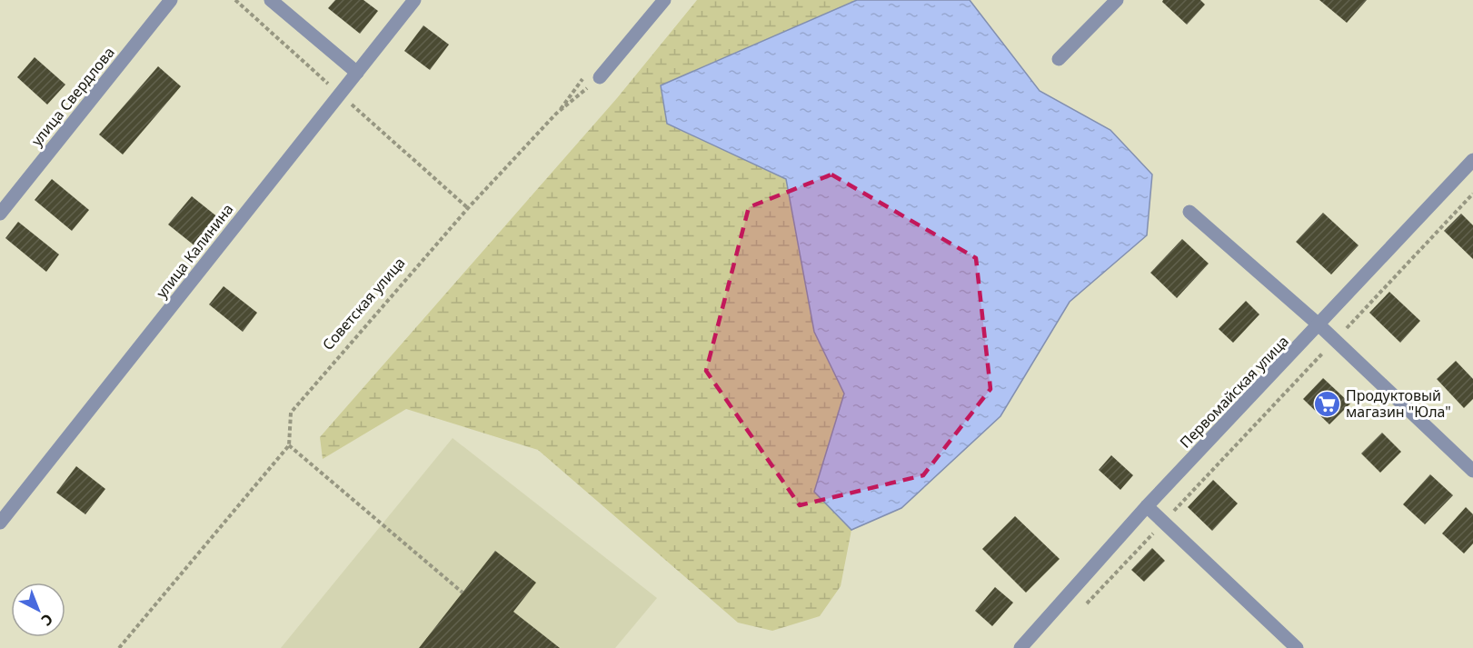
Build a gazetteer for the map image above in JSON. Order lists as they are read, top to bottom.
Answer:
{
  "streets": {
    "street": ["улица Свердлова", "улица Калинина", "Первомайская улица"],
    "path": ["Советская улица"]
  },
  "places": {
    "supermarket": ["Продуктовый магазин \"Юла\""]
  },
  "north": "bottom right"
}
